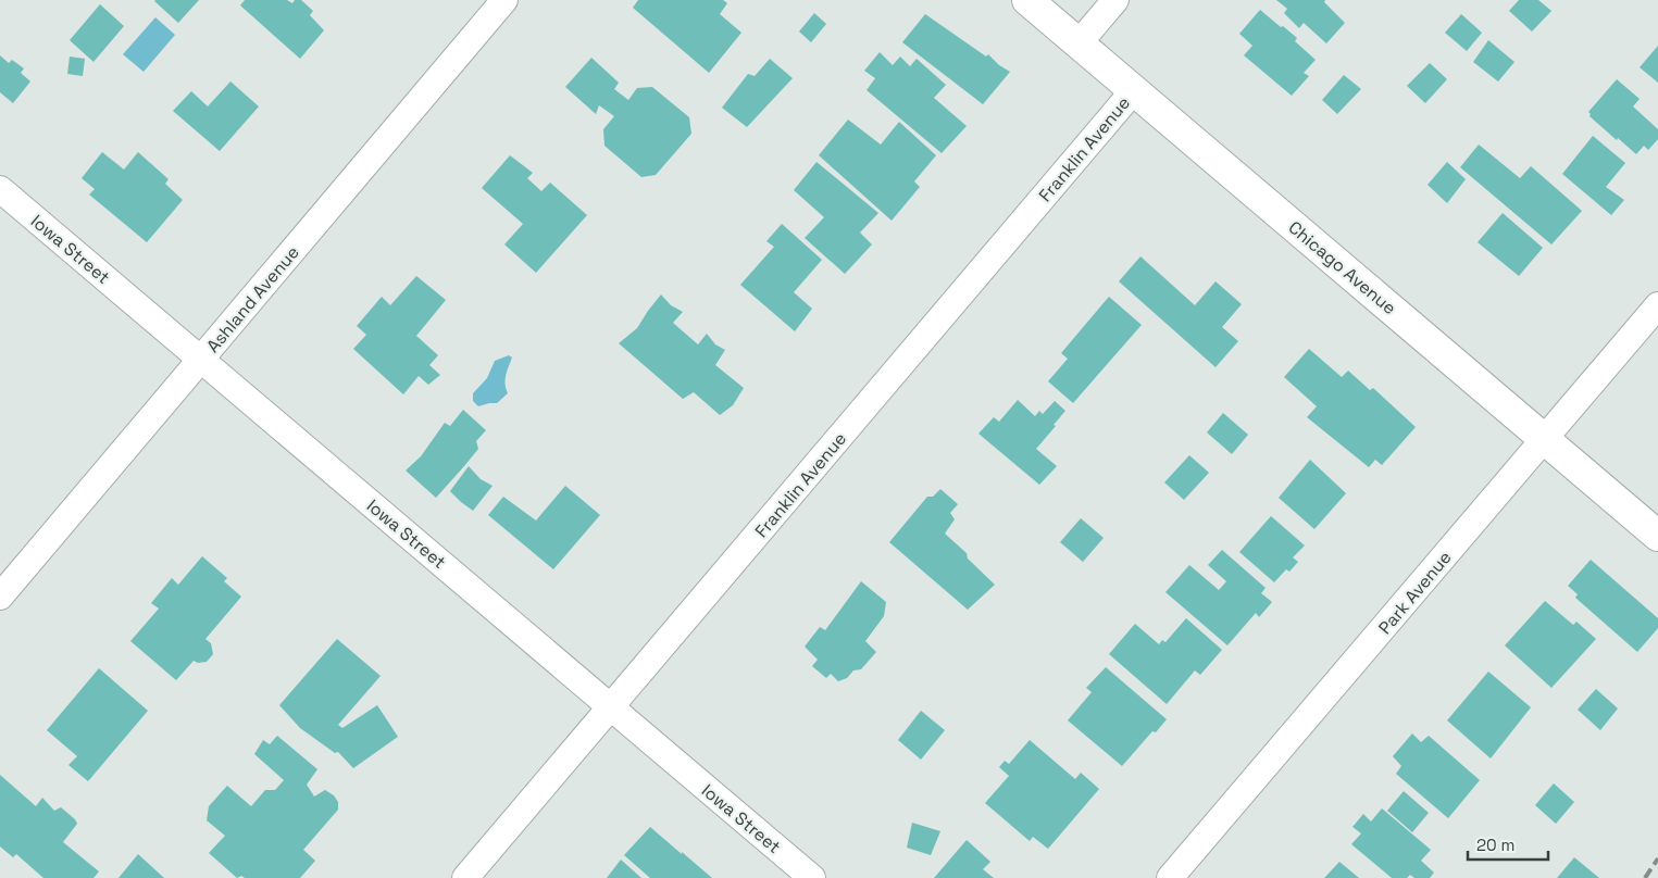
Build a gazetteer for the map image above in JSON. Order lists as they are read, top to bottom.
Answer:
{
  "streets": {
    "main road": ["Chicago Avenue"],
    "street": [
      "Franklin Avenue",
      "Iowa Street",
      "Ashland Avenue",
      "Park Avenue"
    ]
  },
  "crossings": [
    ["Franklin Avenue", "Iowa Street"],
    ["Franklin Avenue", "Chicago Avenue"],
    ["Iowa Street", "Ashland Avenue"],
    ["Chicago Avenue", "Park Avenue"]
  ],
  "scale_bar": "20 m"
}
